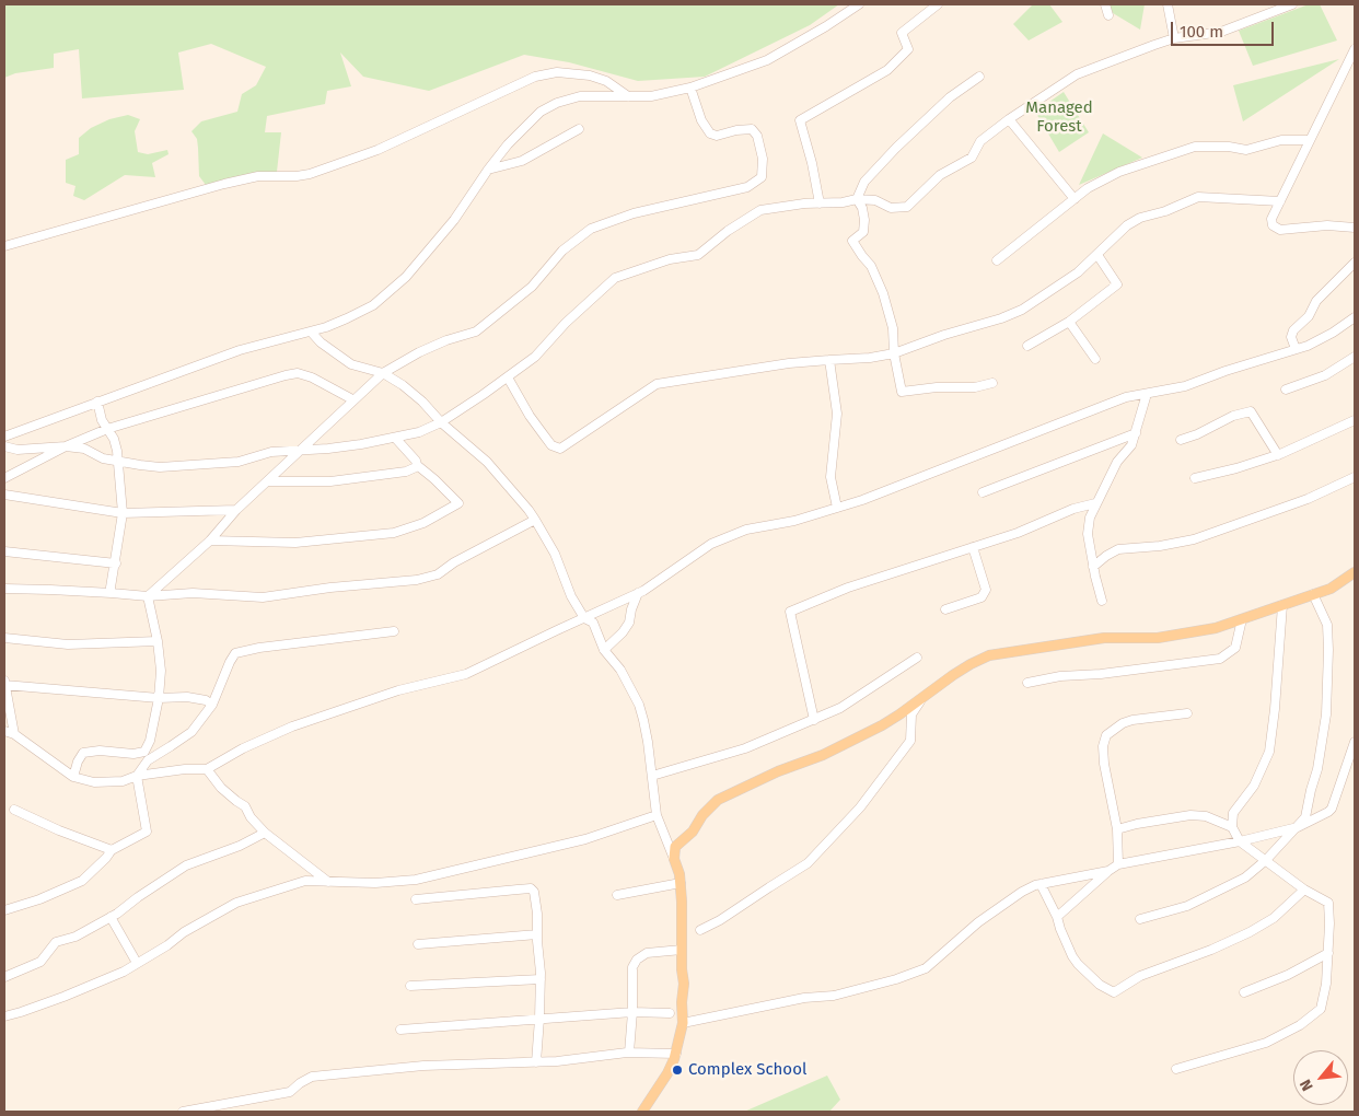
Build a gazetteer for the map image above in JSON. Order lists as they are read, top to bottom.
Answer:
{
  "parks": ["Managed Forest"],
  "places": ["Complex School"],
  "scale_bar": "100 m",
  "north": "bottom left"
}
